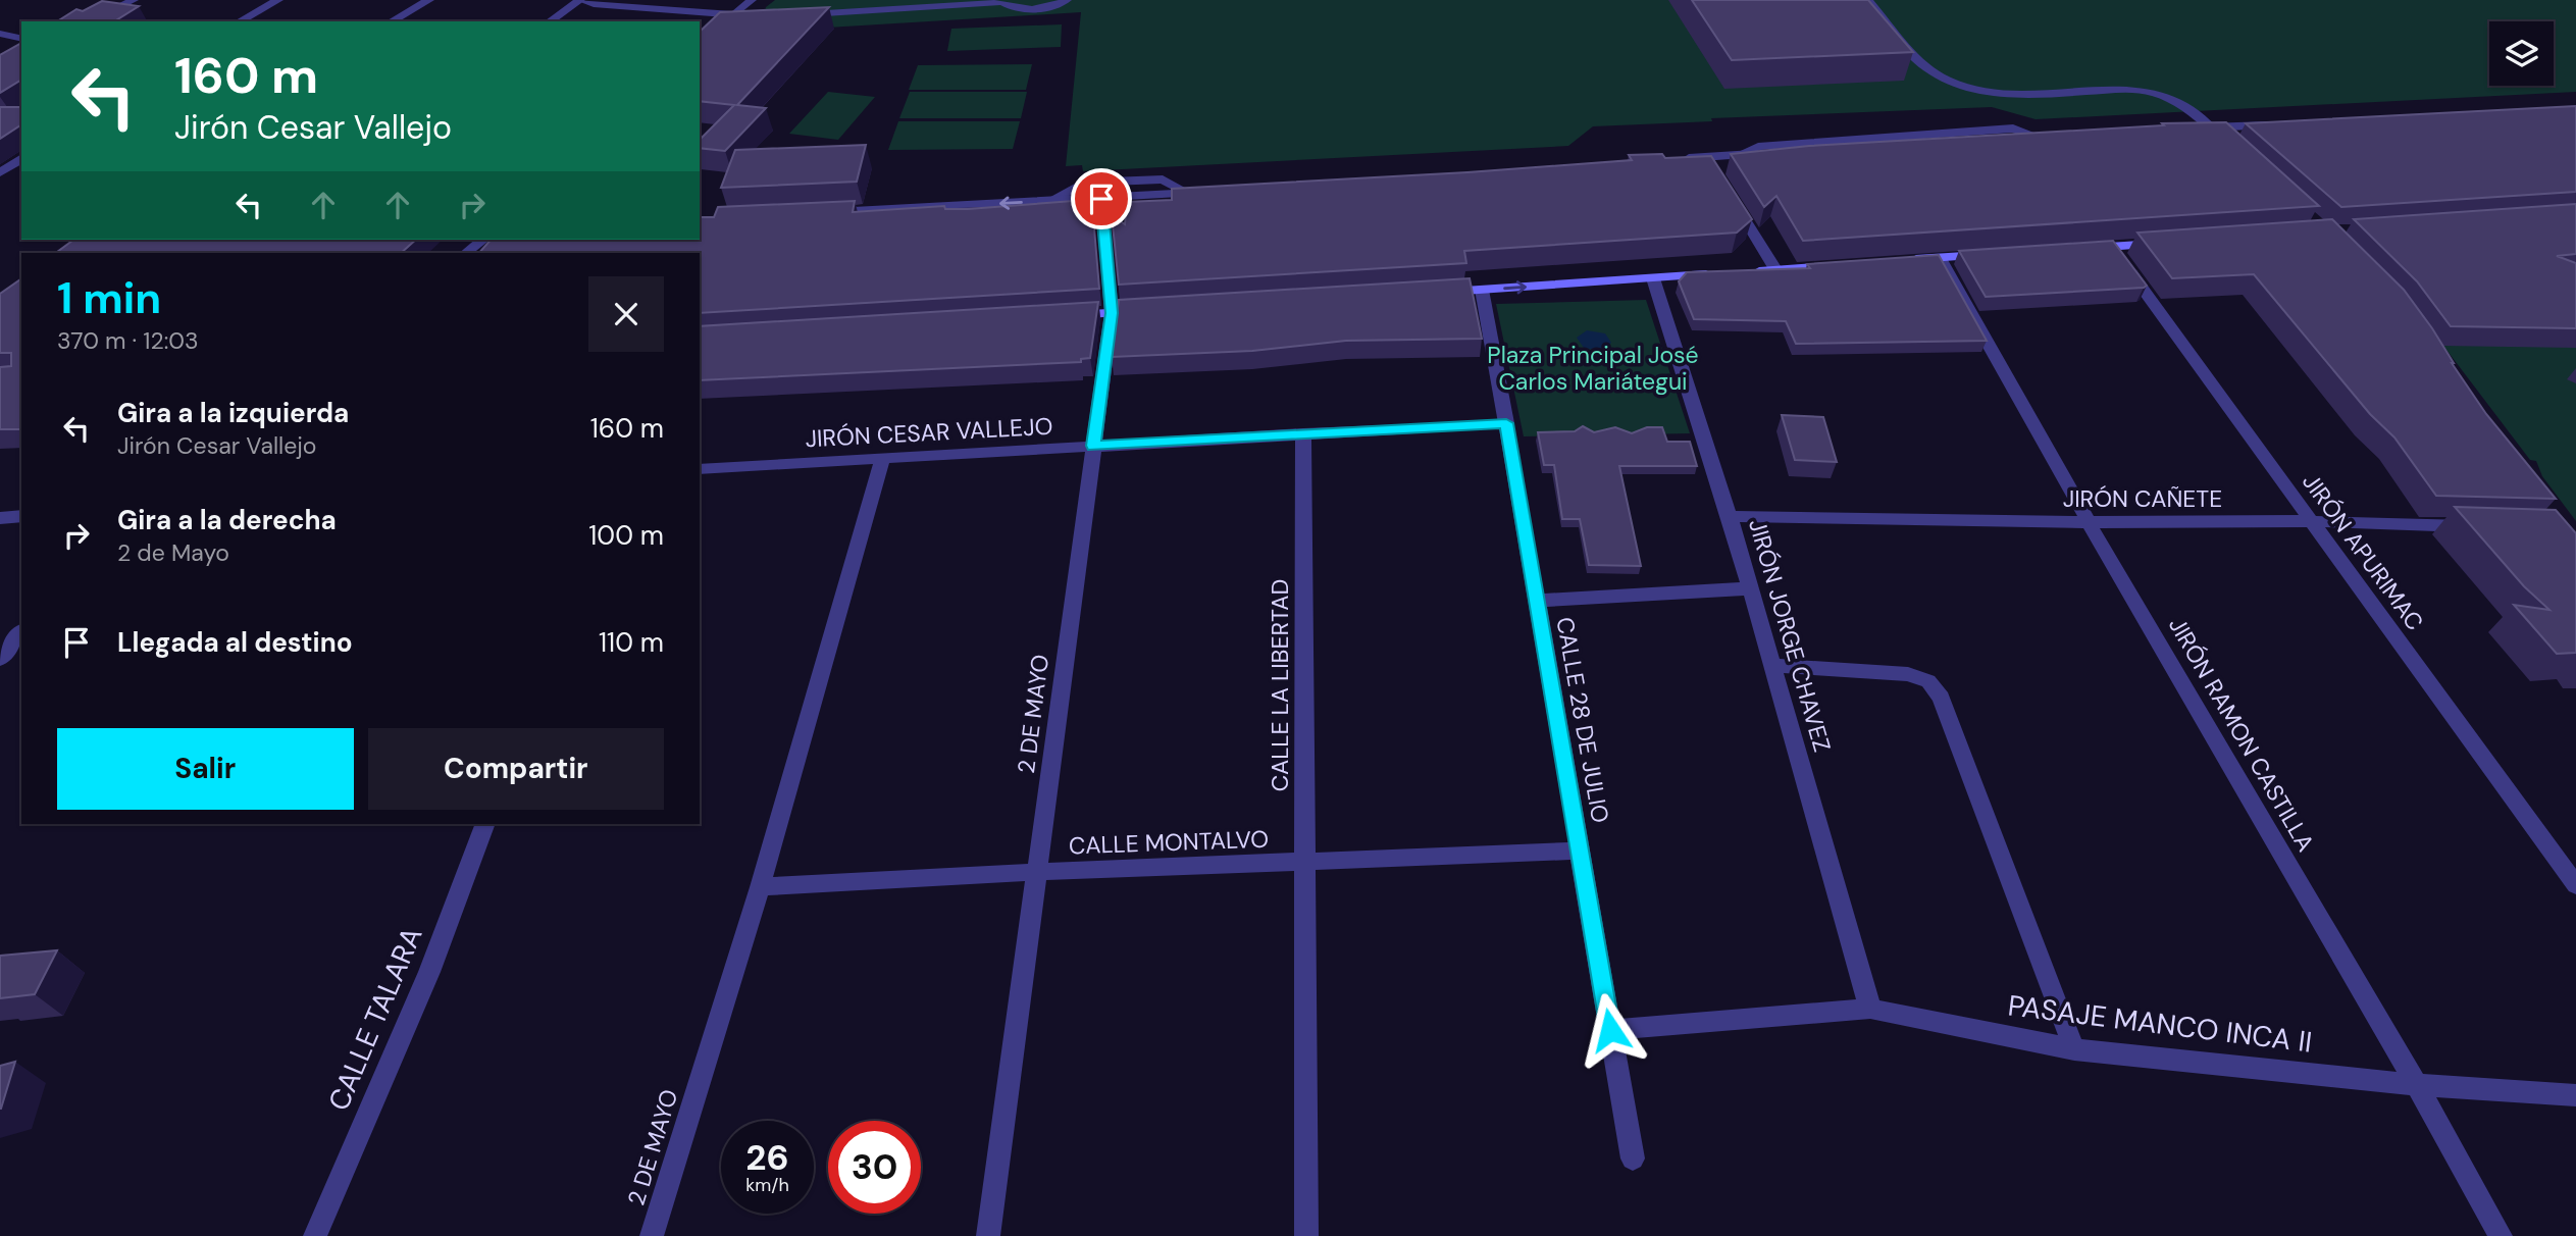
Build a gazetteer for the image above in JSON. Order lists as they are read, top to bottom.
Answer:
{
  "streets": {
    "street": [
      "JIRÓN CESAR VALLEJO",
      "JIRÓN CAÑETE",
      "JIRÓN APURIMAC",
      "JIRÓN JORGE CHAVEZ",
      "CALLE LA LIBERTAD",
      "2 DE MAYO",
      "CALLE 28 DE JULIO",
      "JIRÓN RAMON CASTILLA",
      "CALLE MONTALVO",
      "CALLE TALARA",
      "PASAJE MANCO INCA II"
    ]
  },
  "crossings": [
    ["JIRÓN CESAR VALLEJO", "CALLE LA LIBERTAD"],
    ["JIRÓN CESAR VALLEJO", "2 DE MAYO"],
    ["JIRÓN CESAR VALLEJO", "CALLE 28 DE JULIO"],
    ["JIRÓN CAÑETE", "JIRÓN APURIMAC"],
    ["JIRÓN CAÑETE", "JIRÓN JORGE CHAVEZ"],
    ["JIRÓN CAÑETE", "JIRÓN RAMON CASTILLA"],
    ["JIRÓN JORGE CHAVEZ", "PASAJE MANCO INCA II"],
    ["CALLE LA LIBERTAD", "CALLE MONTALVO"],
    ["2 DE MAYO", "CALLE MONTALVO"],
    ["CALLE 28 DE JULIO", "CALLE MONTALVO"],
    ["CALLE 28 DE JULIO", "PASAJE MANCO INCA II"],
    ["JIRÓN RAMON CASTILLA", "PASAJE MANCO INCA II"]
  ],
  "parks": ["Plaza Principal José Carlos Mariátegui"],
  "page": {
    "turn": ["160 m", "Jirón Cesar Vallejo"],
    "heading": ["1 min", "370 m · 12:03"],
    "list": [
      {
        "name": "Gira a la izquierda",
        "note": "Jirón Cesar Vallejo",
        "value": "160 m"
      },
      {
        "name": "Gira a la derecha",
        "note": "2 de Mayo",
        "value": "100 m"
      },
      {
        "name": "Llegada al destino",
        "value": "110 m"
      }
    ],
    "buttons": ["Salir", "Compartir"],
    "speed": "26 km/h",
    "limit": "30"
  }
}
